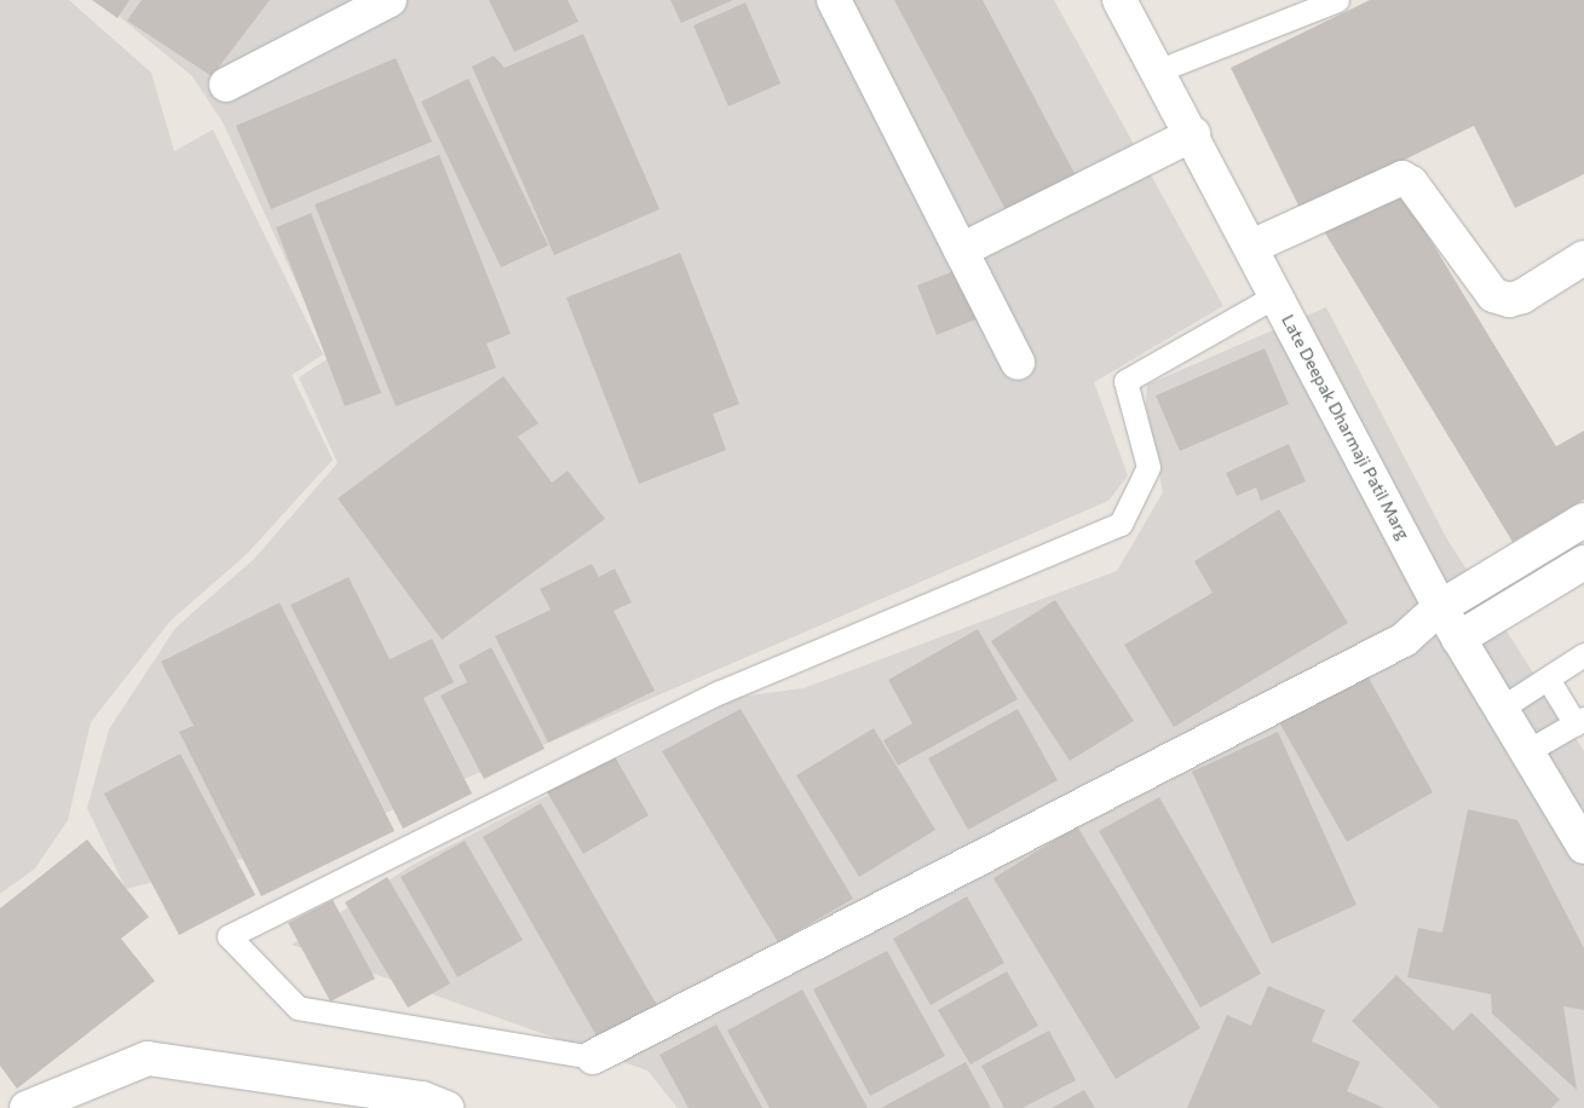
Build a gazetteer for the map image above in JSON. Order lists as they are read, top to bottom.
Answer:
{
  "streets": {
    "street": ["Late Deepak Dharmaji Patil Marg"]
  }
}
